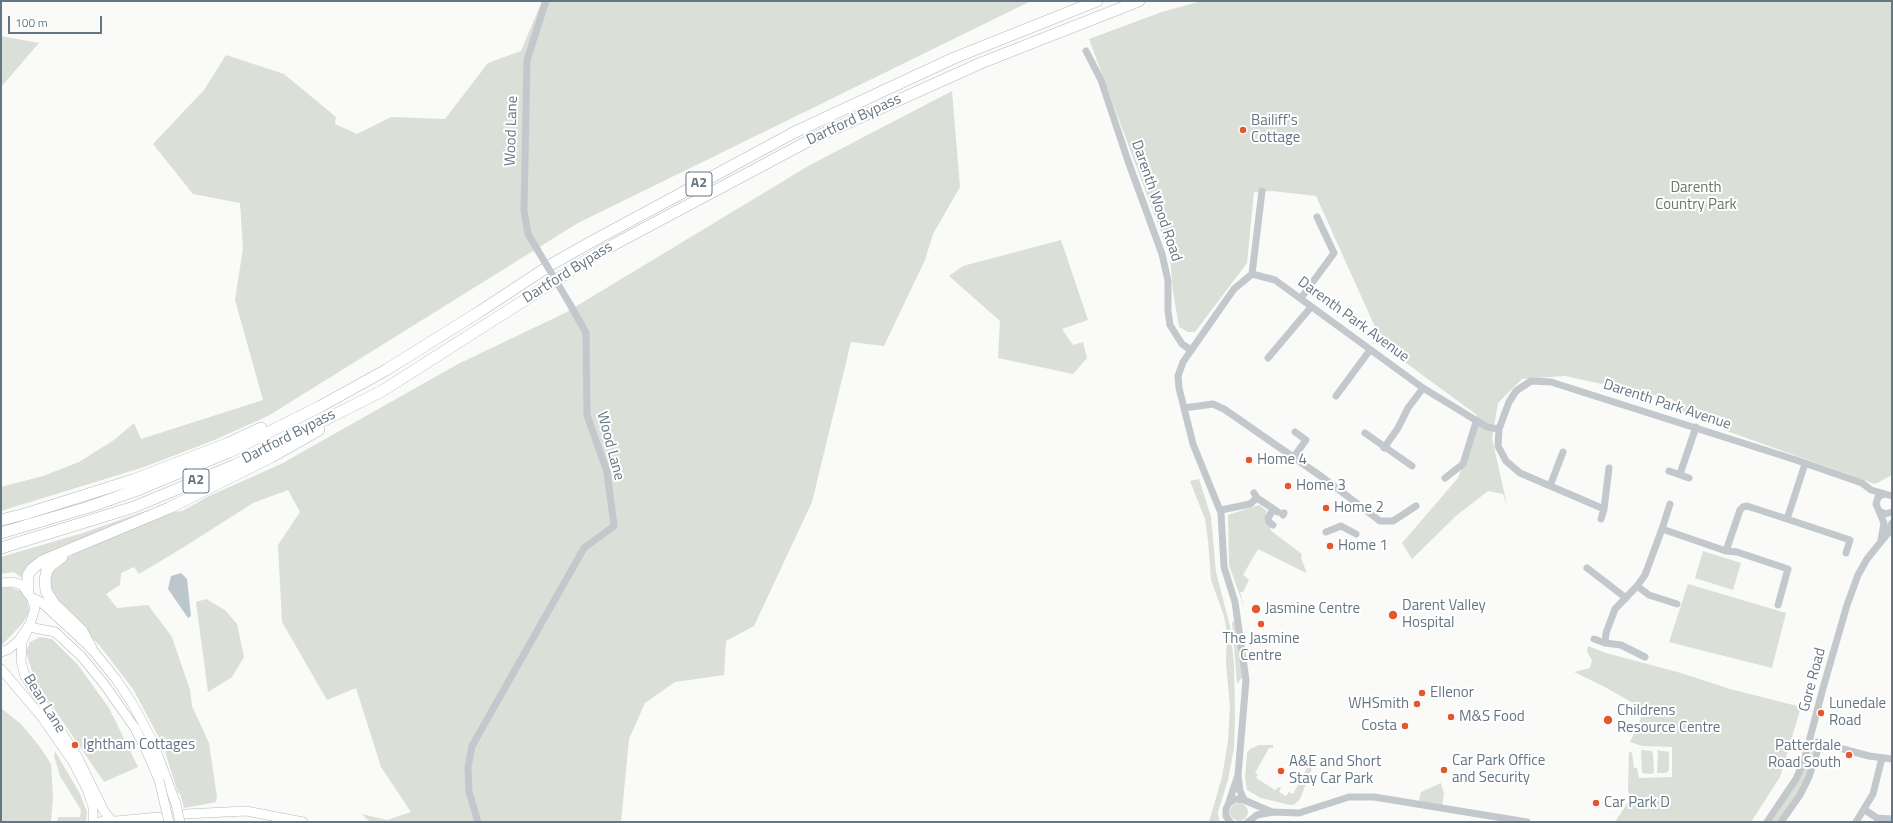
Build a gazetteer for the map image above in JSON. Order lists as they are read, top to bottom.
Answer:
{
  "streets": {
    "highway": ["Dartford Bypass", "A2"],
    "main road": ["Bean Lane"],
    "street": [
      "Wood Lane",
      "Darenth Wood Road",
      "Darenth Park Avenue",
      "Gore Road"
    ]
  },
  "crossings": [
    ["Dartford Bypass", "A2"]
  ],
  "parks": ["Darenth Country Park"],
  "places": [
    "Bailiff's Cottage",
    "Home 4",
    "Home 3",
    "Home 2",
    "Home 1",
    "Jasmine Centre",
    "Darent Valley Hospital",
    "The Jasmine Centre",
    "Ellenor",
    "WHSmith",
    "Lunedale Road",
    "M&S Food",
    "Childrens Resource Centre",
    "Costa",
    "Ightham Cottages",
    "Patterdale Road South",
    "Car Park Office and Security",
    "A&E and Short Stay Car Park",
    "Car Park D"
  ],
  "scale_bar": "100 m"
}
